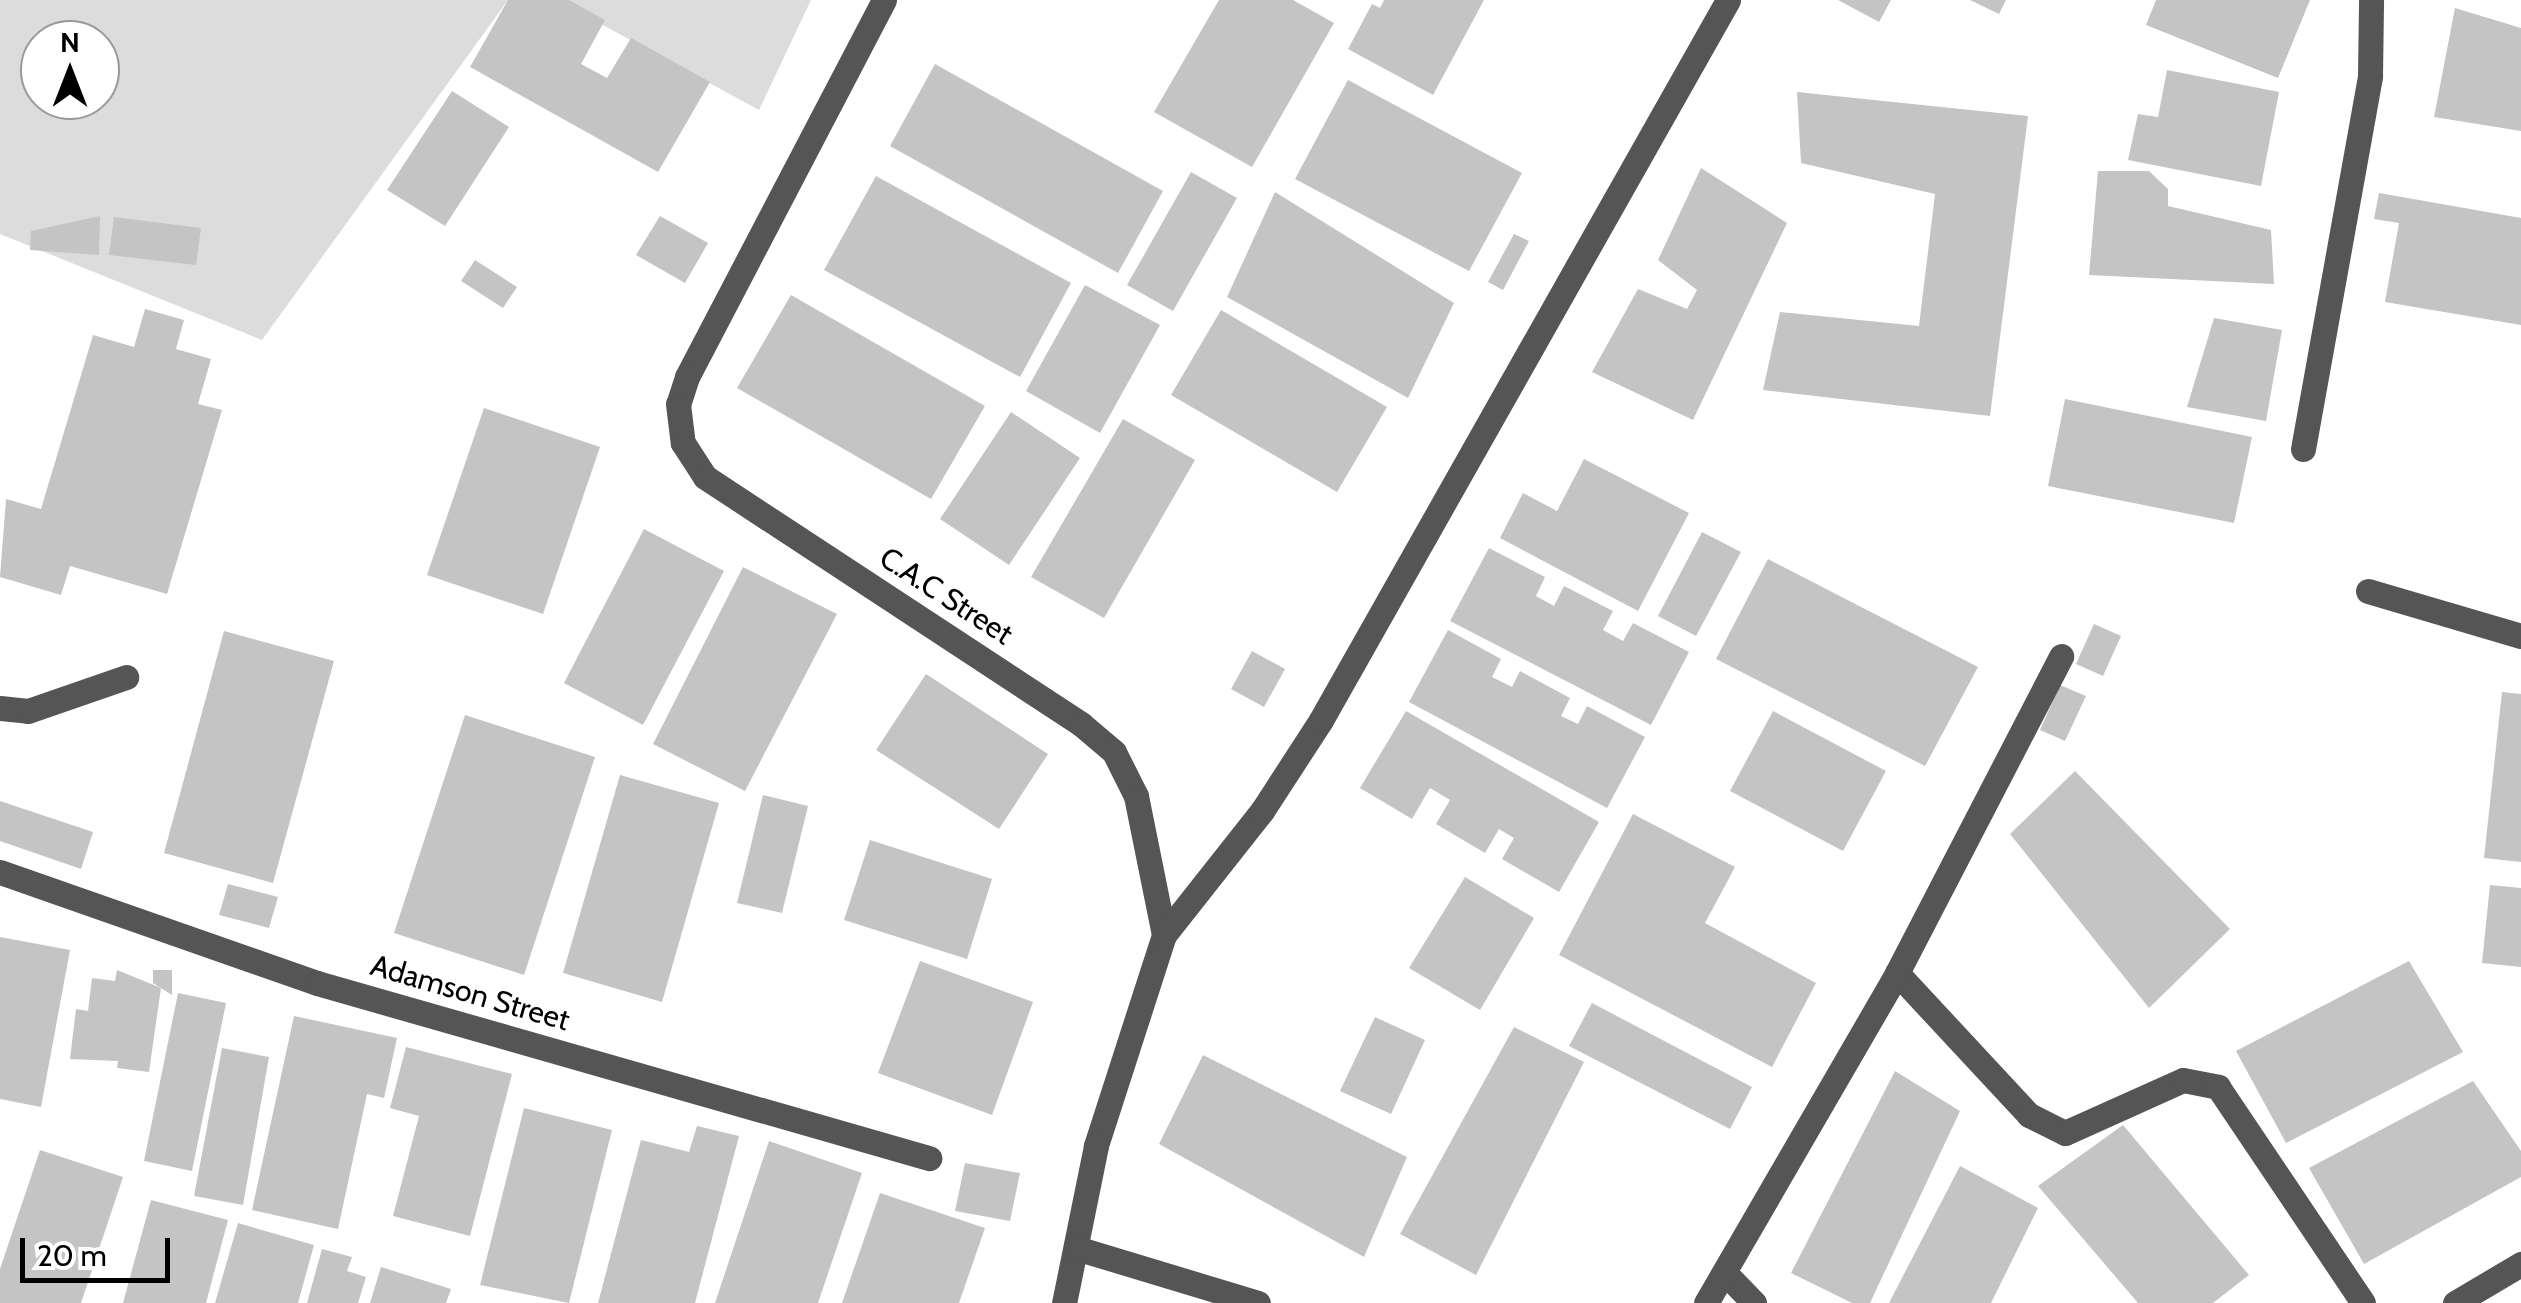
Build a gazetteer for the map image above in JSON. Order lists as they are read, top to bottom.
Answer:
{
  "streets": {
    "street": ["C.A.C Street", "Adamson Street"]
  },
  "scale_bar": "20 m",
  "north": "top"
}
